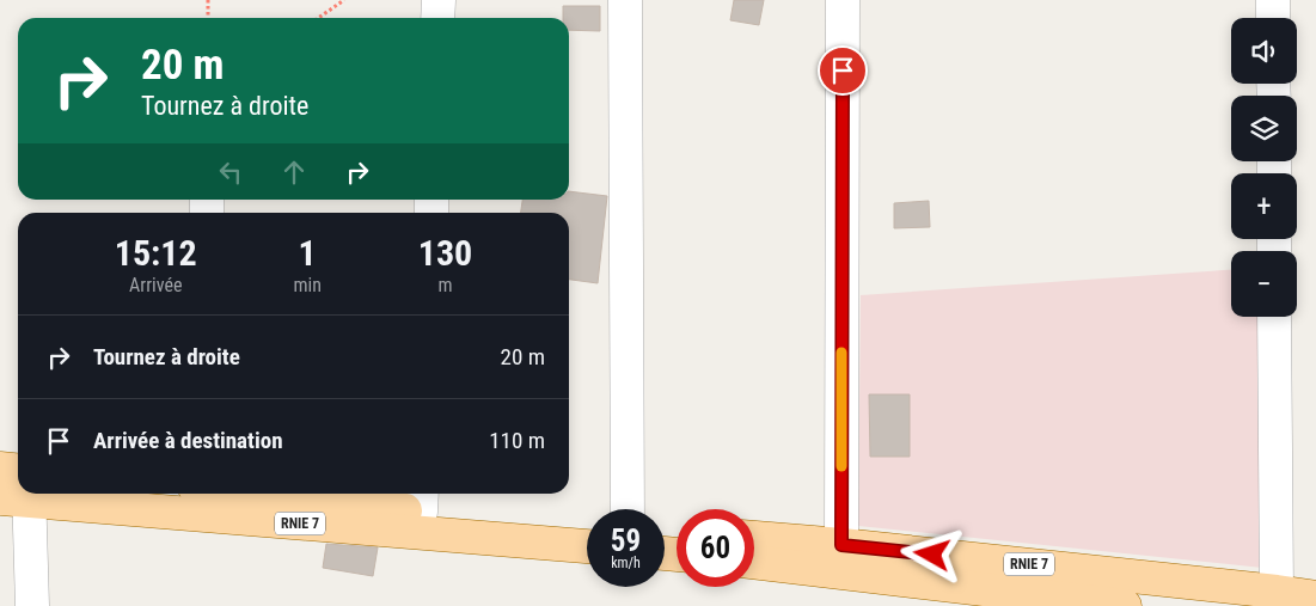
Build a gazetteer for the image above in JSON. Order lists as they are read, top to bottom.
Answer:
{
  "streets": {
    "main road": ["RNIE 7"]
  },
  "page": {
    "map_buttons": ["+", "−"],
    "turn": ["20 m", "Tournez à droite"],
    "eta": [
      "15:12",
      "Arrivée",
      "1",
      "min",
      "130",
      "m"
    ],
    "list": [
      {
        "name": "Tournez à droite",
        "value": "20 m"
      },
      {
        "name": "Arrivée à destination",
        "value": "110 m"
      }
    ],
    "speed": "59 km/h",
    "limit": "60"
  }
}
